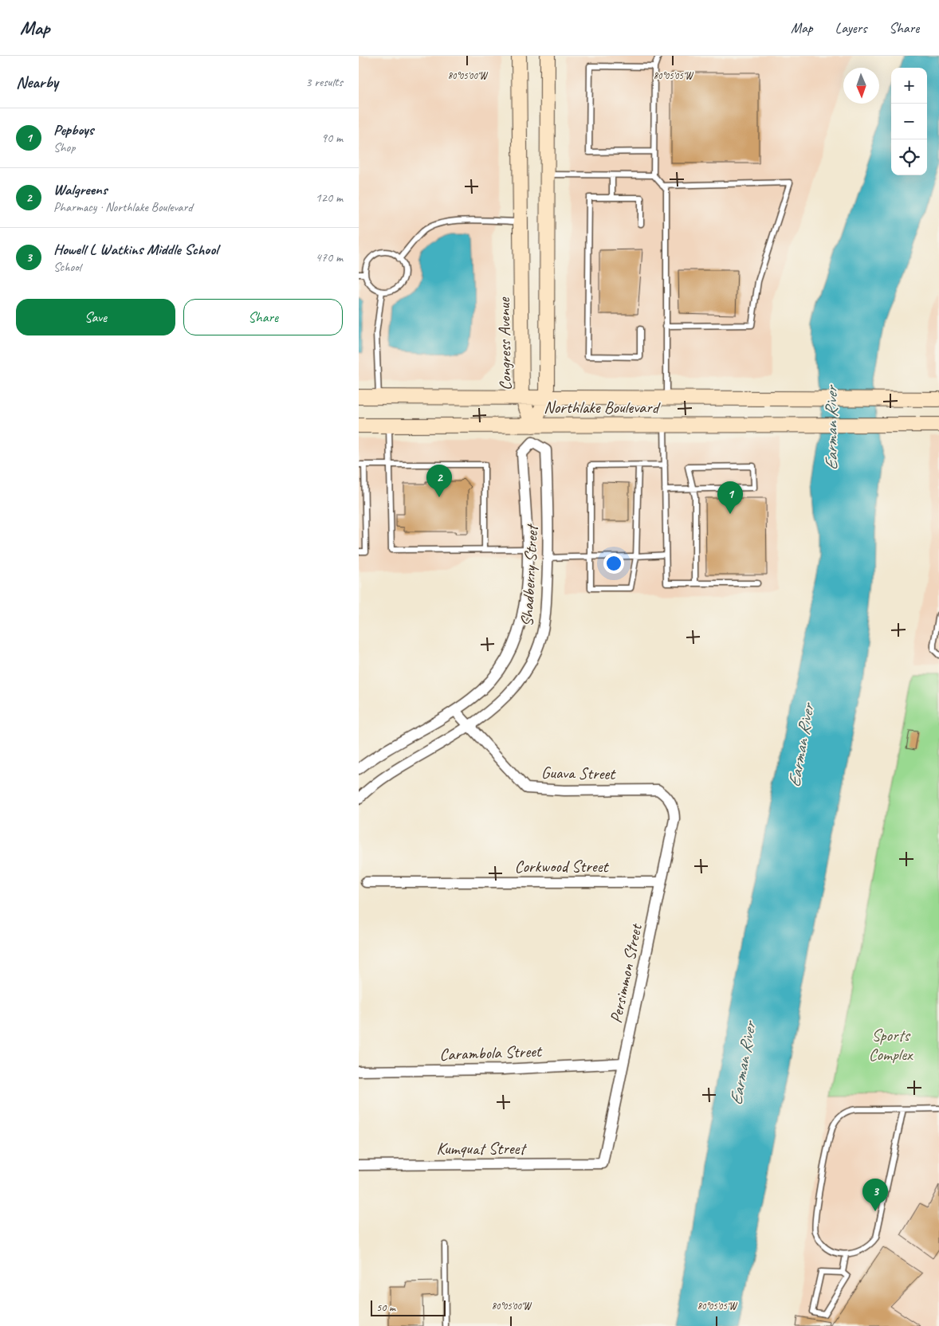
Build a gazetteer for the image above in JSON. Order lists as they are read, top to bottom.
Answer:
{
  "streets": {
    "main road": ["Congress Avenue", "Northlake Boulevard"],
    "street": [
      "Shadberry Street",
      "Guava Street",
      "Corkwood Street",
      "Persimmon Street",
      "Carambola Street",
      "Kumquat Street"
    ]
  },
  "crossings": [
    ["Congress Avenue", "Northlake Boulevard"],
    ["Shadberry Street", "Guava Street"],
    ["Guava Street", "Persimmon Street"],
    ["Corkwood Street", "Persimmon Street"],
    ["Persimmon Street", "Carambola Street"],
    ["Persimmon Street", "Kumquat Street"]
  ],
  "water": ["Earman River"],
  "parks": ["Sports Complex"],
  "scale_bar": "50 m",
  "north": "bottom",
  "page": {
    "header": "Map",
    "nav": ["Map", "Layers", "Share"],
    "heading": ["Nearby", "3 results"],
    "map_buttons": ["+", "−"],
    "list": [
      {
        "mark": "1",
        "name": "Pepboys",
        "note": "Shop",
        "value": "90 m"
      },
      {
        "mark": "2",
        "name": "Walgreens",
        "note": "Pharmacy · Northlake Boulevard",
        "value": "120 m"
      },
      {
        "mark": "3",
        "name": "Howell L Watkins Middle School",
        "note": "School",
        "value": "470 m"
      }
    ],
    "buttons": ["Save", "Share"],
    "pins": ["2", "1", "3"],
    "scale": "50 m"
  },
  "coordinates": ["80°05'00\"W", "80°05'05\"W"]
}
